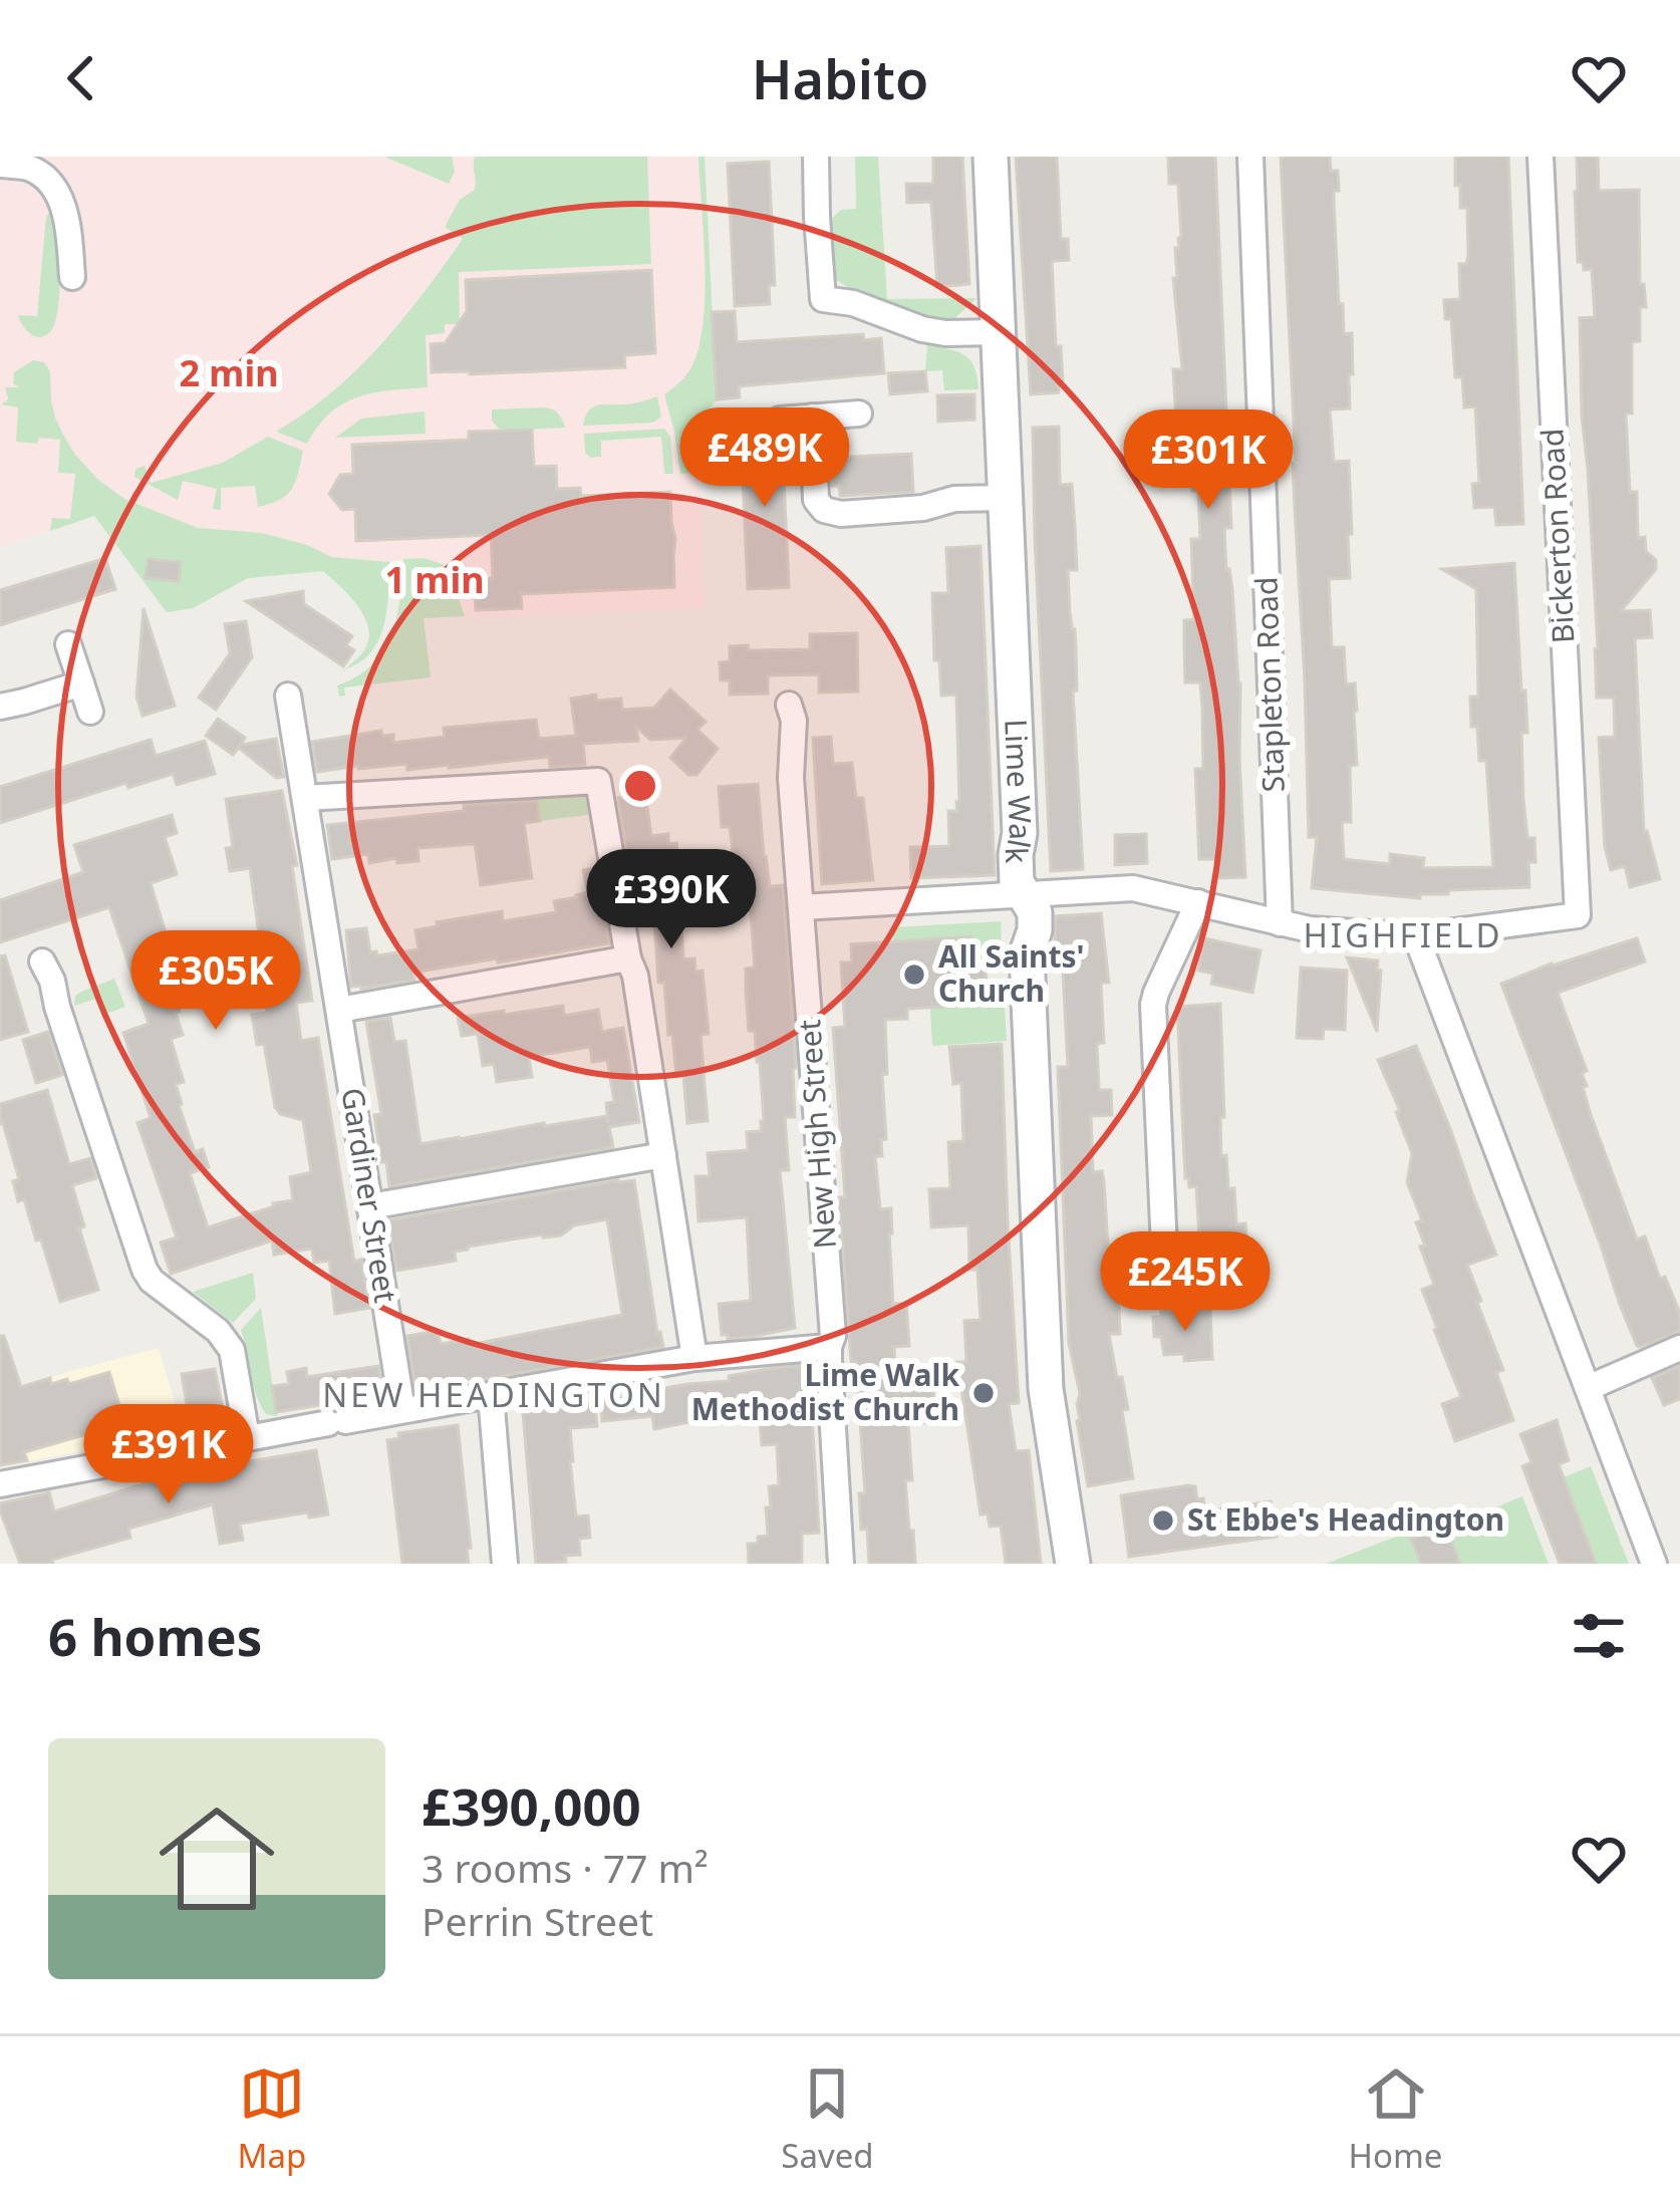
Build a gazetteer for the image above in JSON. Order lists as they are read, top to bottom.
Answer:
{
  "streets": {
    "street": [
      "Bickerton Road",
      "Stapleton Road",
      "Lime Walk",
      "New High Street",
      "Gardiner Street"
    ]
  },
  "districts": ["HIGHFIELD", "NEW HEADINGTON"],
  "places": ["All Saints' Church", "Lime Walk Methodist Church", "St Ebbe's Headington"],
  "page": {
    "header": "Habito",
    "price": [
      "£489K",
      "£301K",
      "£390K",
      "£305K",
      "£245K",
      "£391K"
    ],
    "heading": "6 homes",
    "list": [
      {
        "name": "£390,000",
        "note": "3 rooms · 77 m² · Perrin Street"
      }
    ],
    "tabs": ["Map", "Saved", "Home"]
  },
  "rings": ["2 min", "1 min"]
}
